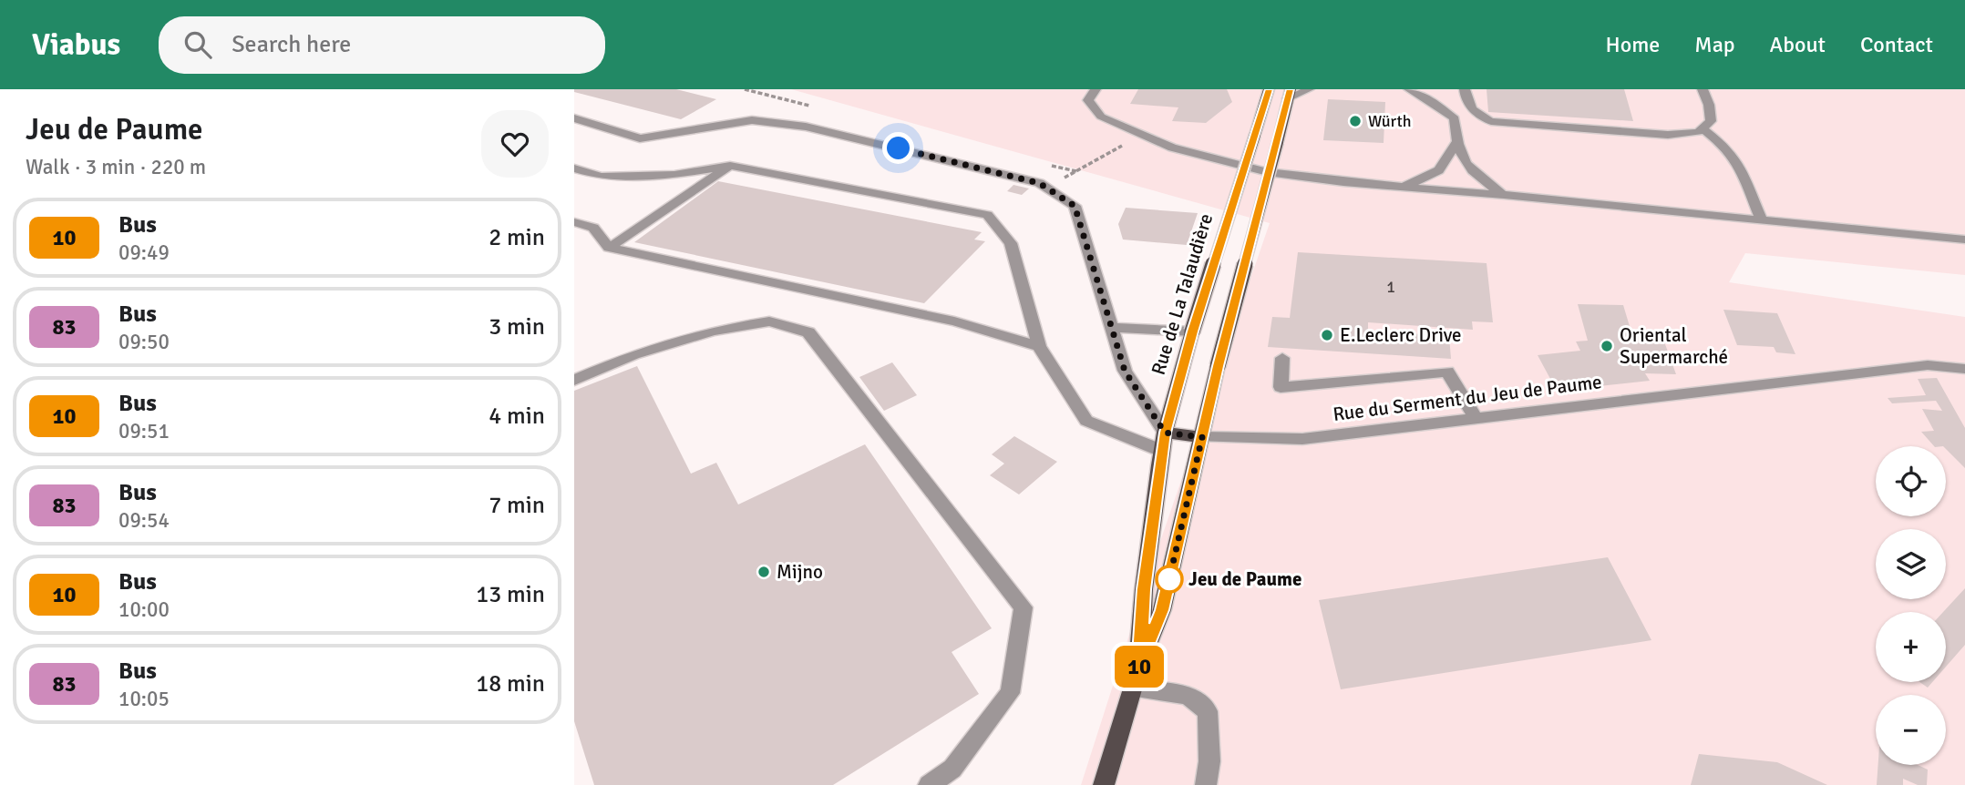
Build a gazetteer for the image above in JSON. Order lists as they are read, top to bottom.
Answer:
{
  "streets": {
    "main road": ["Rue de La Talaudière"],
    "street": ["Rue du Serment du Jeu de Paume"]
  },
  "crossings": [
    ["Rue de La Talaudière", "Rue du Serment du Jeu de Paume"]
  ],
  "places": [
    "Würth",
    "E.Leclerc Drive",
    "Oriental Supermarché",
    "Mijno",
    "Jeu de Paume"
  ],
  "lines": ["bus line 10"],
  "house_numbers": ["1"],
  "page": {
    "header": "Viabus",
    "search": "Search here",
    "nav": [
      "Home",
      "Map",
      "About",
      "Contact"
    ],
    "heading": ["Jeu de Paume", "Walk · 3 min · 220 m"],
    "on_map": "10",
    "list": [
      {
        "mark": "10",
        "name": "Bus",
        "note": "09:49",
        "value": "2 min"
      },
      {
        "mark": "83",
        "name": "Bus",
        "note": "09:50",
        "value": "3 min"
      },
      {
        "mark": "10",
        "name": "Bus",
        "note": "09:51",
        "value": "4 min"
      },
      {
        "mark": "83",
        "name": "Bus",
        "note": "09:54",
        "value": "7 min"
      },
      {
        "mark": "10",
        "name": "Bus",
        "note": "10:00",
        "value": "13 min"
      },
      {
        "mark": "83",
        "name": "Bus",
        "note": "10:05",
        "value": "18 min"
      }
    ],
    "map_buttons": ["+", "−"]
  }
}
